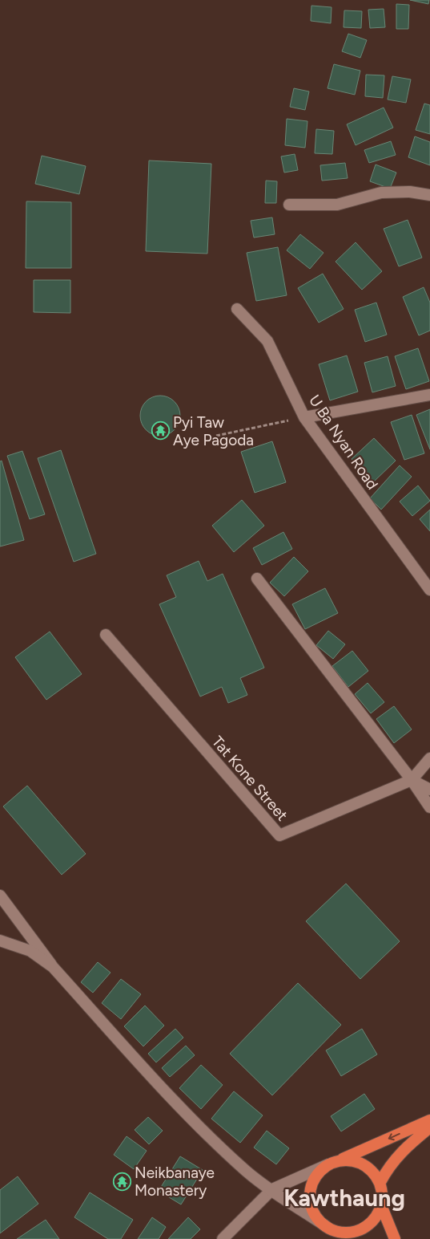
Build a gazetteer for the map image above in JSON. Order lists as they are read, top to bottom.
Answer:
{
  "streets": {
    "street": ["U Ba Nyan Road", "Tat Kone Street"]
  },
  "districts": ["Kawthaung"],
  "places": {
    "temple": ["Pyi Taw Aye Pagoda", "Neikbanaye Monastery"]
  }
}
